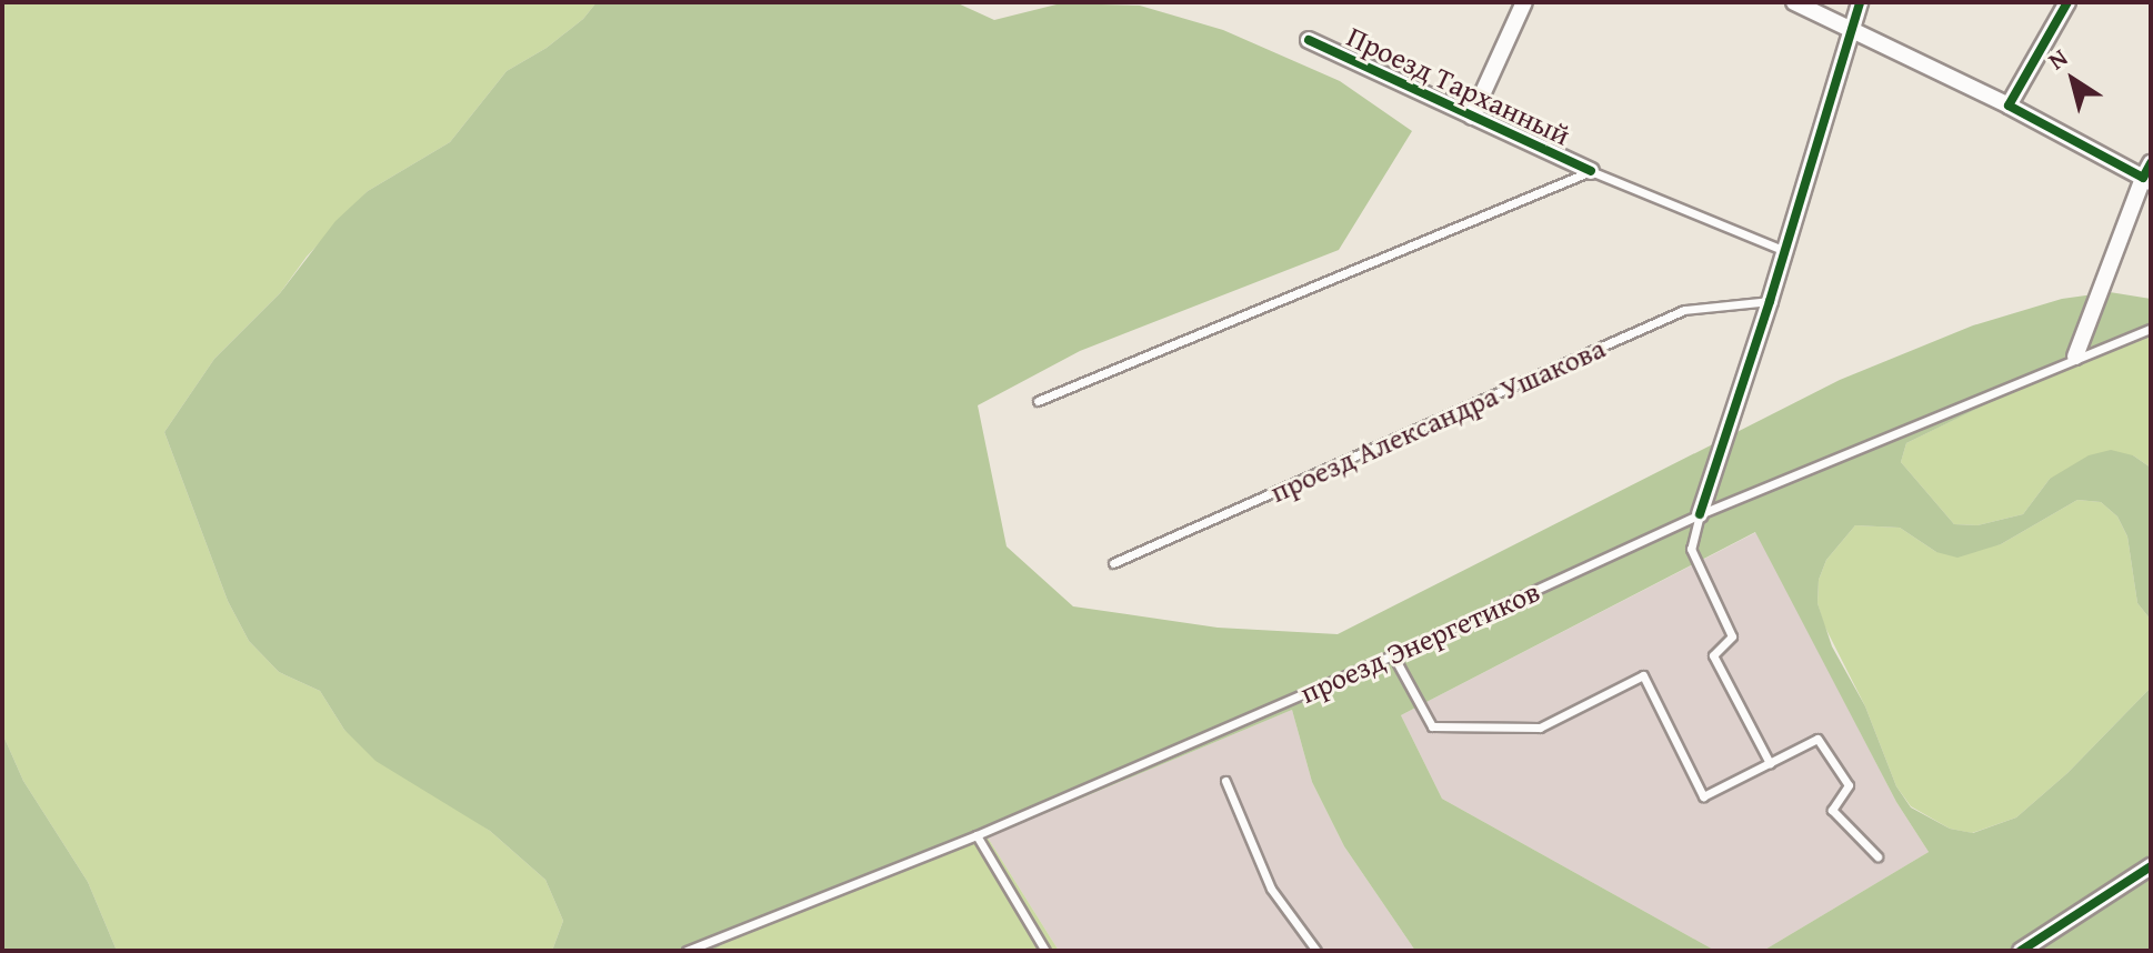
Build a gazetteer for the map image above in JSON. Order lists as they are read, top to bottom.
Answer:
{
  "streets": {
    "street": ["Проезд Тарханный"],
    "lane": ["проезд Александра Ушакова", "проезд Энергетиков"]
  },
  "north": "top left"
}
